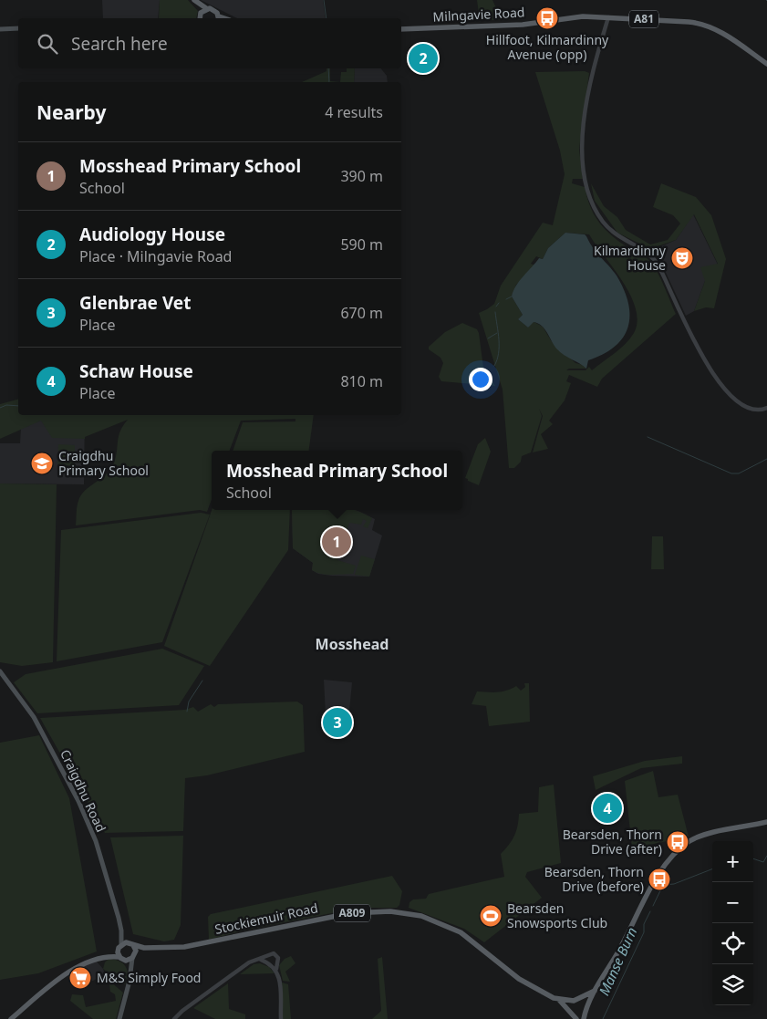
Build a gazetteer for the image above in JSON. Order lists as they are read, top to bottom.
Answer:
{
  "streets": {
    "main road": [
      "Milngavie Road",
      "A81",
      "Craigdhu Road",
      "A809",
      "Stockiemuir Road"
    ]
  },
  "crossings": [
    ["Craigdhu Road", "Stockiemuir Road"],
    ["A809", "Stockiemuir Road"]
  ],
  "districts": ["Mosshead"],
  "water": ["Manse Burn"],
  "places": {
    "bus stop": ["Hillfoot, Kilmardinny Avenue (opp)", "Bearsden, Thorn Drive (after)", "Bearsden, Thorn Drive (before)"],
    "theatre": ["Kilmardinny House"],
    "school or university": ["Craigdhu Primary School"],
    "sports": ["Bearsden Snowsports Club"],
    "supermarket": ["M&S Simply Food"]
  },
  "page": {
    "search": "Search here",
    "pins": [
      "2",
      "1",
      "3",
      "4"
    ],
    "heading": ["Nearby", "4 results"],
    "list": [
      {
        "mark": "1",
        "name": "Mosshead Primary School",
        "note": "School",
        "value": "390 m"
      },
      {
        "mark": "2",
        "name": "Audiology House",
        "note": "Place · Milngavie Road",
        "value": "590 m"
      },
      {
        "mark": "3",
        "name": "Glenbrae Vet",
        "note": "Place",
        "value": "670 m"
      },
      {
        "mark": "4",
        "name": "Schaw House",
        "note": "Place",
        "value": "810 m"
      }
    ],
    "popup": ["Mosshead Primary School", "School"],
    "map_buttons": ["+", "−"]
  }
}
